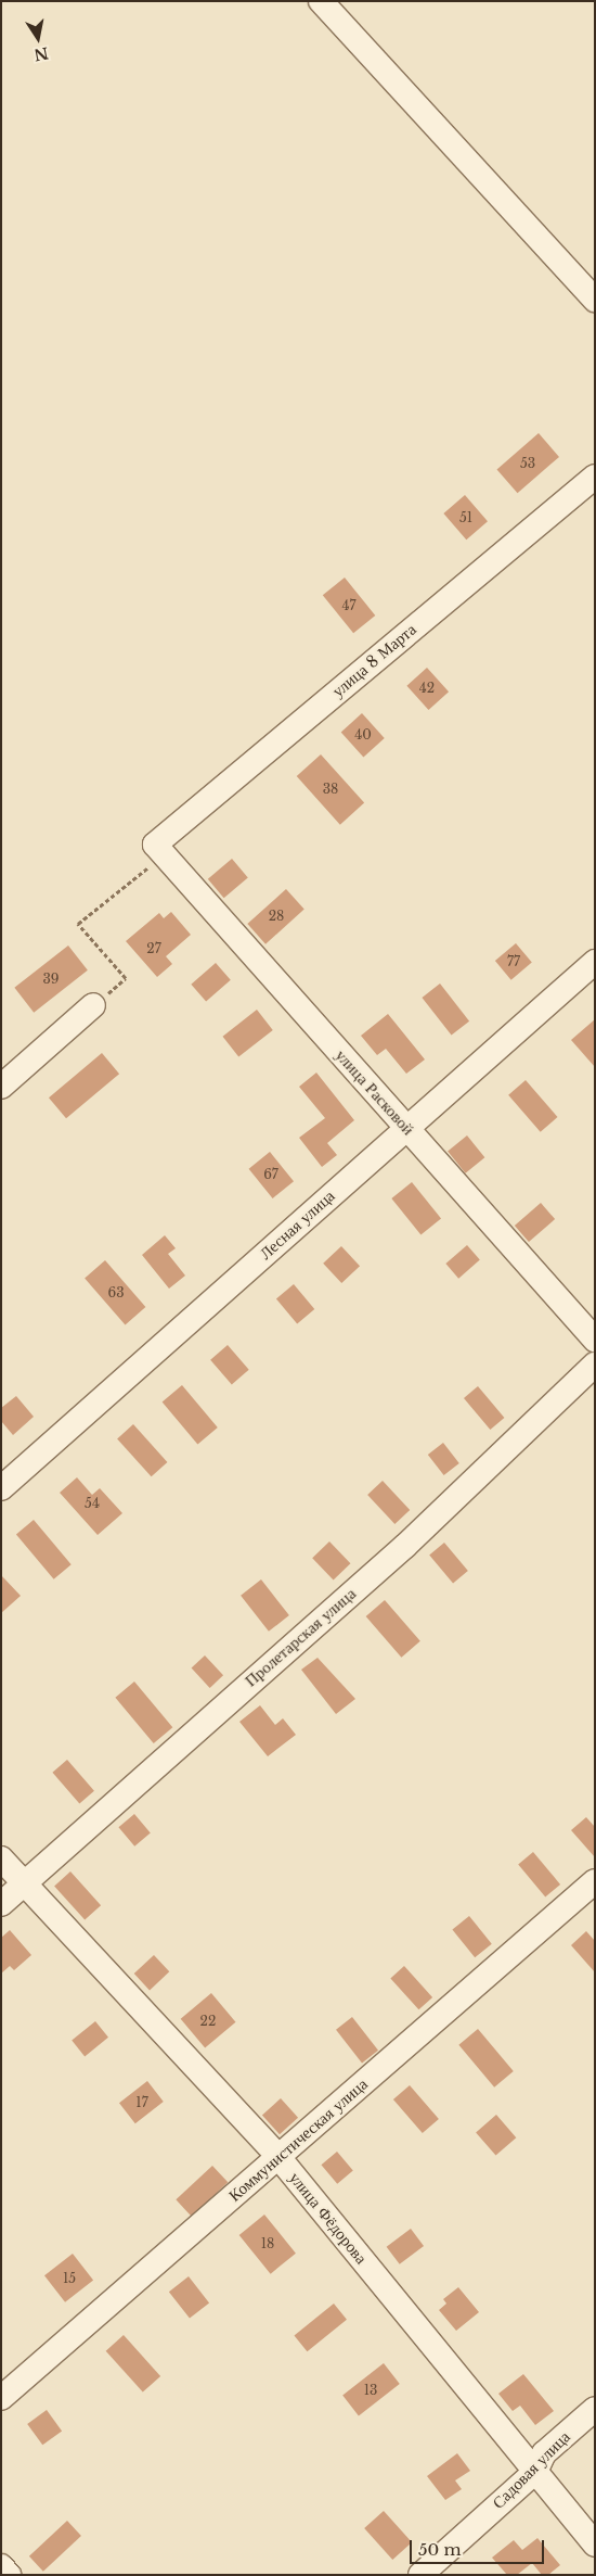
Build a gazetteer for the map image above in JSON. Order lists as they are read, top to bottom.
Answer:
{
  "streets": {
    "street": [
      "улица 8 Марта",
      "улица Расковой",
      "Лесная улица",
      "Пролетарская улица",
      "Коммунистическая улица",
      "улица Фёдорова",
      "Садовая улица"
    ]
  },
  "crossings": [
    ["улица 8 Марта", "улица Расковой"],
    ["улица Расковой", "Лесная улица"],
    ["Пролетарская улица", "улица Фёдорова"],
    ["Коммунистическая улица", "улица Фёдорова"],
    ["улица Фёдорова", "Садовая улица"]
  ],
  "house_numbers": [
    "53",
    "51",
    "47",
    "42",
    "40",
    "38",
    "28",
    "27",
    "77",
    "39",
    "67",
    "63",
    "54",
    "22",
    "17",
    "18",
    "15",
    "13"
  ],
  "scale_bar": "50 m",
  "north": "bottom"
}
